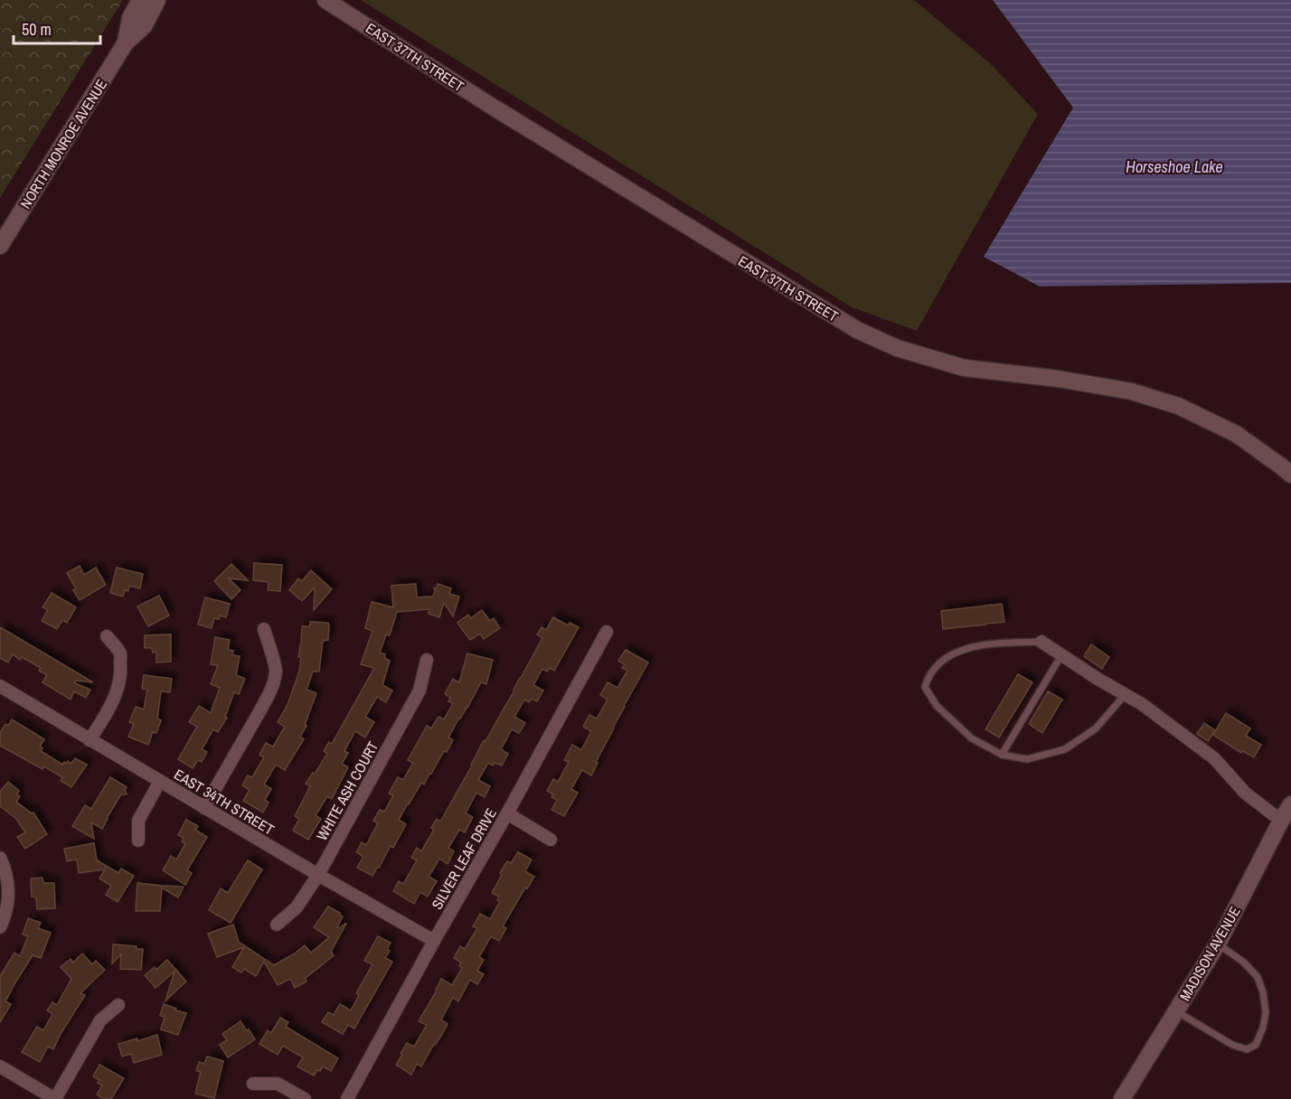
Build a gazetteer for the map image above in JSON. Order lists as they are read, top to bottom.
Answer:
{
  "streets": {
    "main road": ["EAST 37TH STREET", "NORTH MONROE AVENUE", "MADISON AVENUE"],
    "street": ["WHITE ASH COURT", "EAST 34TH STREET", "SILVER LEAF DRIVE"]
  },
  "crossings": [
    ["WHITE ASH COURT", "EAST 34TH STREET"],
    ["EAST 34TH STREET", "SILVER LEAF DRIVE"]
  ],
  "water": ["Horseshoe Lake"],
  "scale_bar": "50 m"
}
